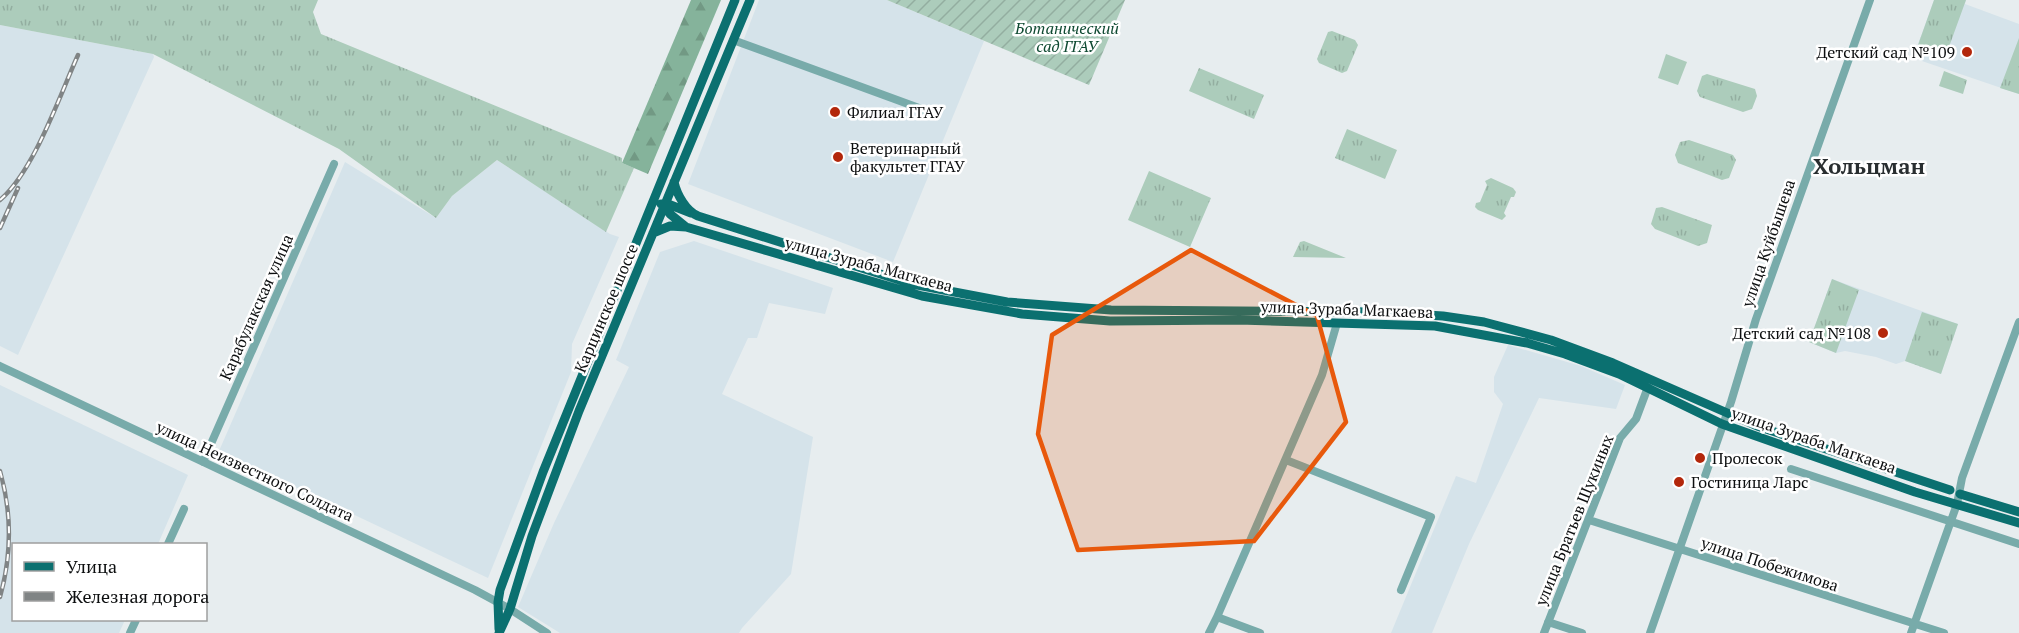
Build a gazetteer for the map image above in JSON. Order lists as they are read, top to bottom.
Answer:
{
  "streets": {
    "main road": ["улица Зураба Магкаева", "Карцинское шоссе"],
    "street": [
      "улица Куйбышева",
      "Карабулакская улица",
      "улица Неизвестного Солдата",
      "улица Братьев Щукиных",
      "улица Побежимова"
    ]
  },
  "crossings": [
    ["улица Куйбышева", "улица Зураба Магкаева"],
    ["улица Куйбышева", "улица Побежимова"],
    ["улица Зураба Магкаева", "Карцинское шоссе"],
    ["улица Зураба Магкаева", "улица Братьев Щукиных"],
    ["Карабулакская улица", "улица Неизвестного Солдата"],
    ["Карцинское шоссе", "улица Неизвестного Солдата"],
    ["улица Братьев Щукиных", "улица Побежимова"]
  ],
  "districts": ["Хольцман"],
  "parks": ["Ботанический сад ГГАУ"],
  "places": [
    "Детский сад №109",
    "Филиал ГГАУ",
    "Ветеринарный факультет ГГАУ",
    "Детский сад №108",
    "Пролесок",
    "Гостиница Ларс"
  ],
  "legend": ["Улица", "Железная дорога"]
}
